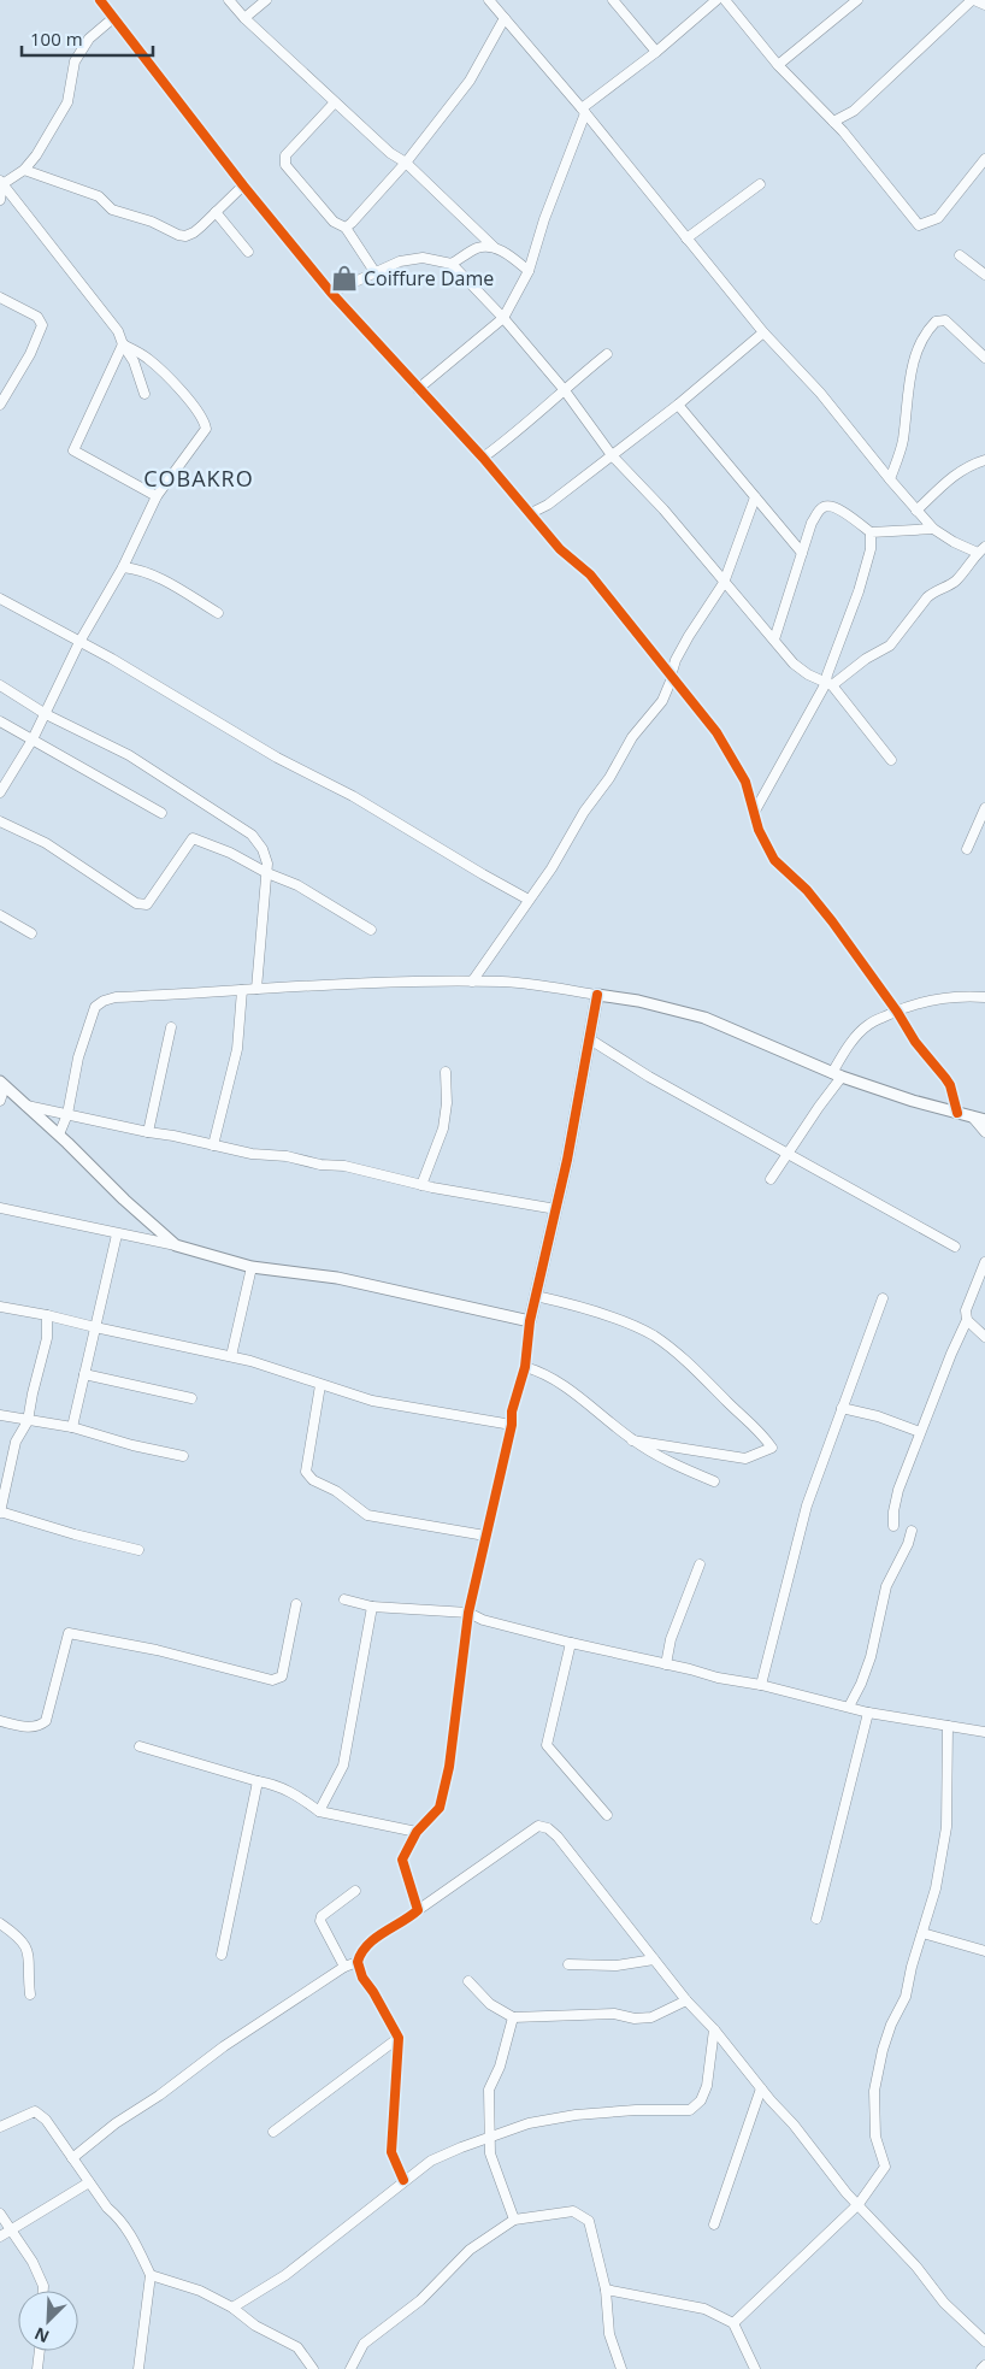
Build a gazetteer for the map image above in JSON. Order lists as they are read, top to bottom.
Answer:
{
  "districts": ["COBAKRO"],
  "places": {
    "shop": ["Coiffure Dame"]
  },
  "scale_bar": "100 m",
  "north": "bottom left"
}
